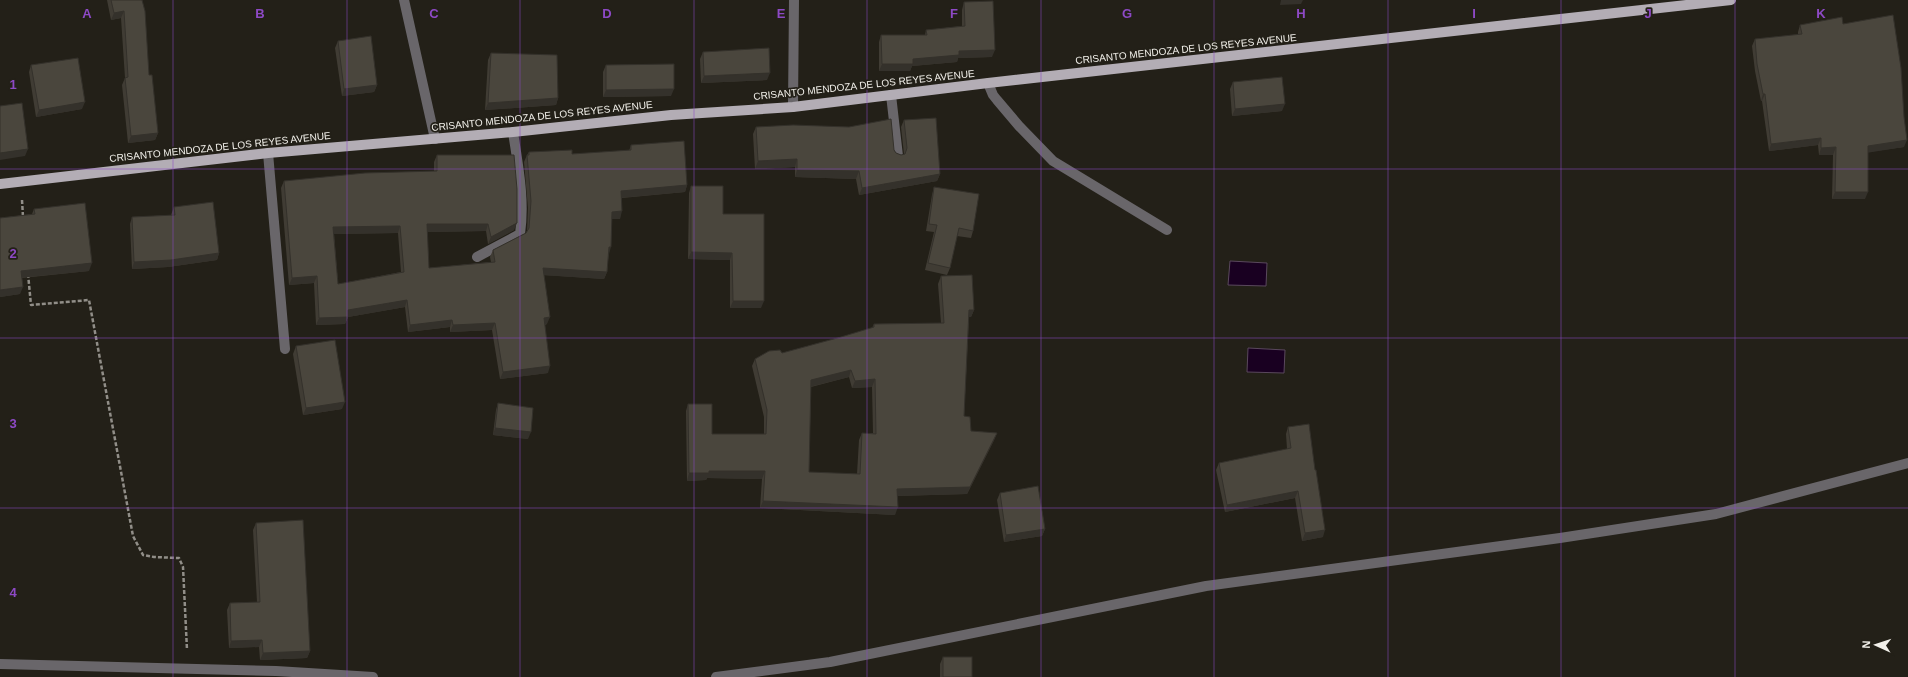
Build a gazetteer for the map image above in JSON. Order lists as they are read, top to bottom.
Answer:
{
  "streets": {
    "main road": ["CRISANTO MENDOZA DE LOS REYES AVENUE"]
  },
  "north": "left",
  "grid": {
    "columns": [
      "A",
      "B",
      "C",
      "D",
      "E",
      "F",
      "G",
      "H",
      "I",
      "J",
      "K"
    ],
    "rows": [
      "1",
      "2",
      "3",
      "4"
    ]
  }
}
